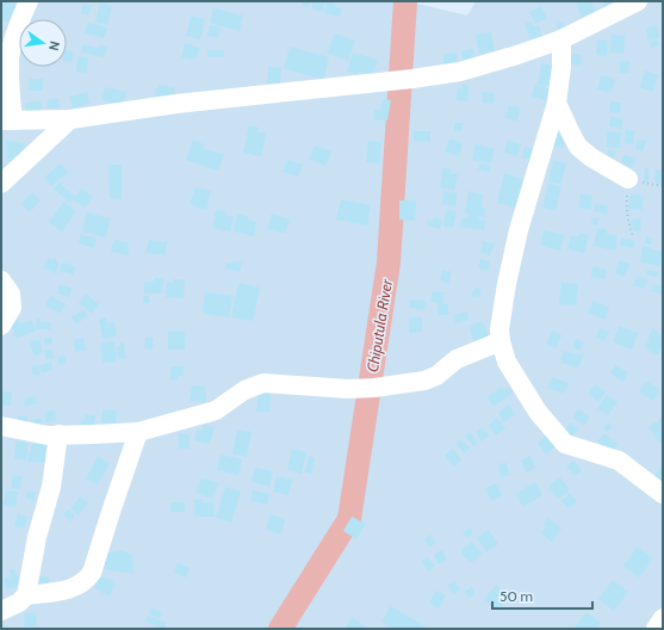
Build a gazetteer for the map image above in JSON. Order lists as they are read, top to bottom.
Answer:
{
  "water": ["Chiputula River"],
  "scale_bar": "50 m",
  "north": "right"
}
